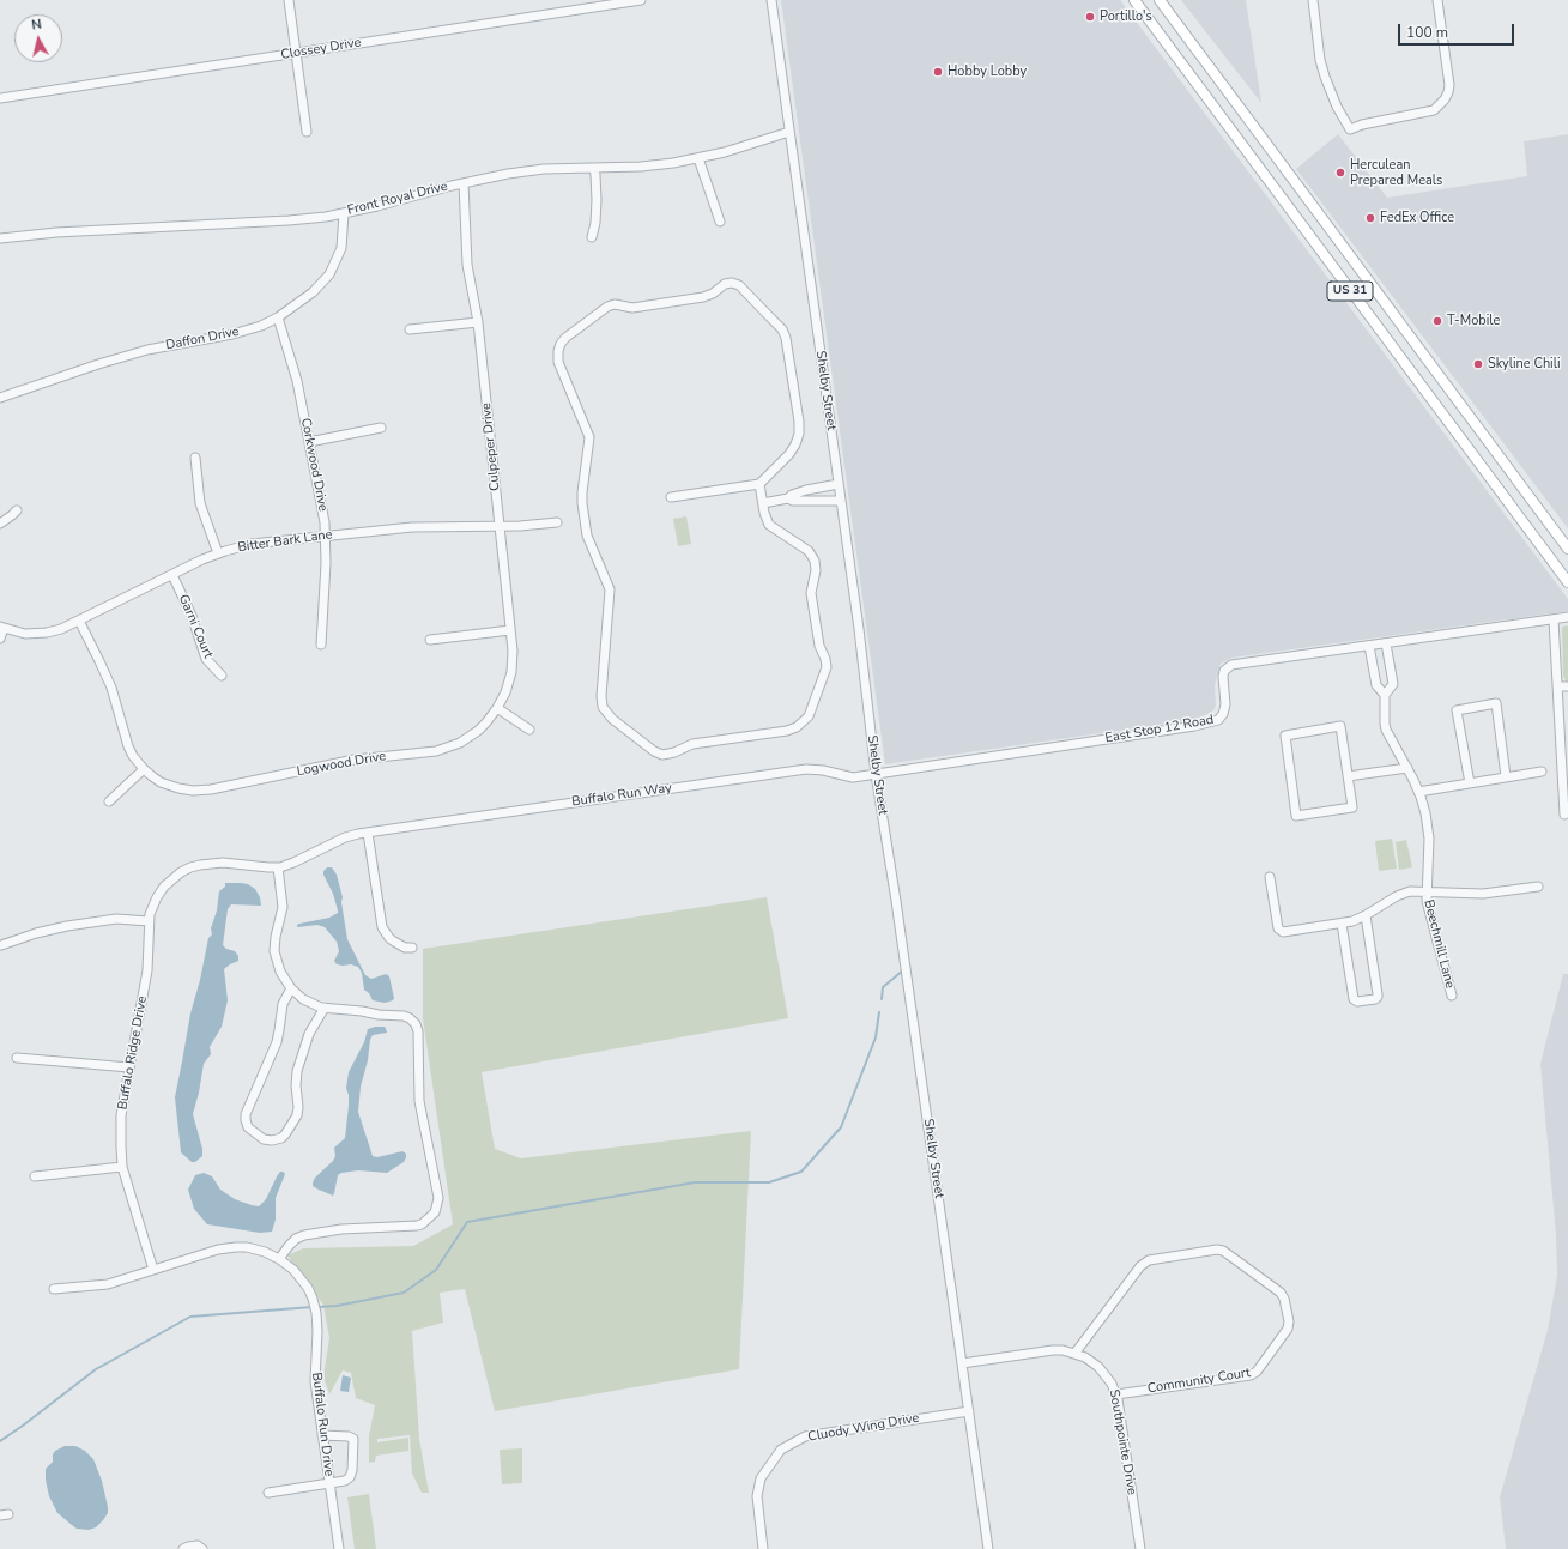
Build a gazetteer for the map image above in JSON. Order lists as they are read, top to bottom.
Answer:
{
  "streets": {
    "main road": ["US 31"],
    "street": [
      "Clossey Drive",
      "Front Royal Drive",
      "Daffon Drive",
      "Shelby Street",
      "Culpeper Drive",
      "Corkwood Drive",
      "Bitter Bark Lane",
      "Garni Court",
      "East Stop 12 Road",
      "Logwood Drive",
      "Buffalo Run Way",
      "Beechmill Lane",
      "Buffalo Ridge Drive",
      "Community Court",
      "Buffalo Run Drive",
      "Cluody Wing Drive",
      "Southpointe Drive"
    ]
  },
  "crossings": [
    ["Front Royal Drive", "Daffon Drive"],
    ["Front Royal Drive", "Shelby Street"],
    ["Front Royal Drive", "Culpeper Drive"],
    ["Daffon Drive", "Corkwood Drive"],
    ["Shelby Street", "East Stop 12 Road"],
    ["Shelby Street", "Buffalo Run Way"],
    ["Shelby Street", "Cluody Wing Drive"],
    ["Shelby Street", "Southpointe Drive"],
    ["Culpeper Drive", "Bitter Bark Lane"],
    ["Culpeper Drive", "Logwood Drive"],
    ["Corkwood Drive", "Bitter Bark Lane"],
    ["Bitter Bark Lane", "Garni Court"],
    ["Bitter Bark Lane", "Logwood Drive"],
    ["East Stop 12 Road", "Buffalo Run Way"],
    ["East Stop 12 Road", "Beechmill Lane"],
    ["Buffalo Run Way", "Buffalo Ridge Drive"],
    ["Buffalo Ridge Drive", "Buffalo Run Drive"],
    ["Community Court", "Southpointe Drive"]
  ],
  "places": [
    "Portillo's",
    "Hobby Lobby",
    "Herculean Prepared Meals",
    "FedEx Office",
    "T-Mobile",
    "Skyline Chili"
  ],
  "scale_bar": "100 m",
  "north": "top"
}
